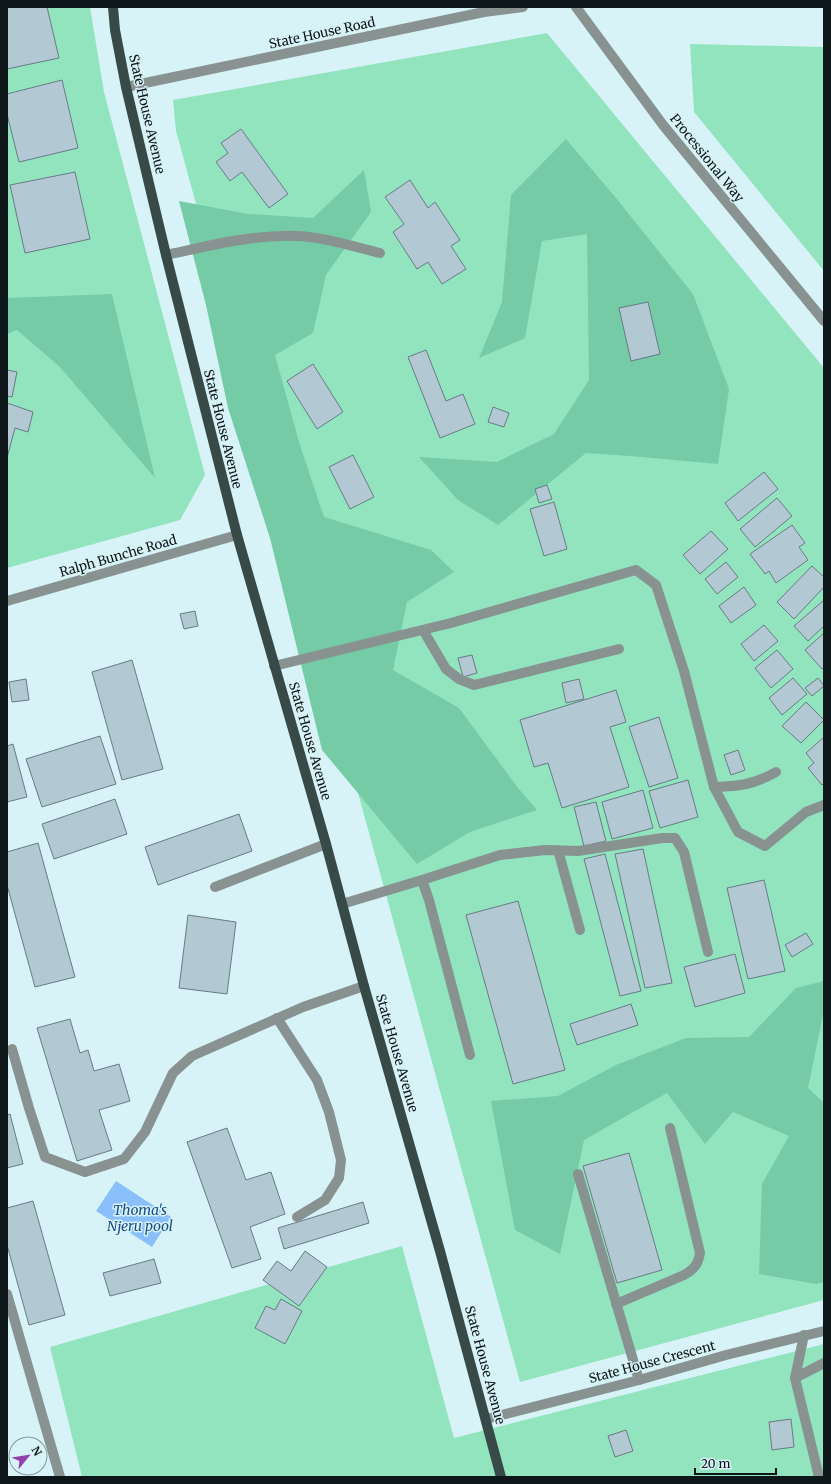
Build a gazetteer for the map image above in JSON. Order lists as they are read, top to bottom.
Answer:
{
  "streets": {
    "main road": ["State House Avenue"],
    "street": [
      "State House Road",
      "Processional Way",
      "Ralph Bunche Road",
      "State House Crescent"
    ]
  },
  "crossings": [
    ["State House Road", "State House Avenue"],
    ["State House Avenue", "Ralph Bunche Road"],
    ["State House Avenue", "State House Crescent"]
  ],
  "water": ["Thoma's Njeru pool"],
  "scale_bar": "20 m",
  "north": "top right"
}
